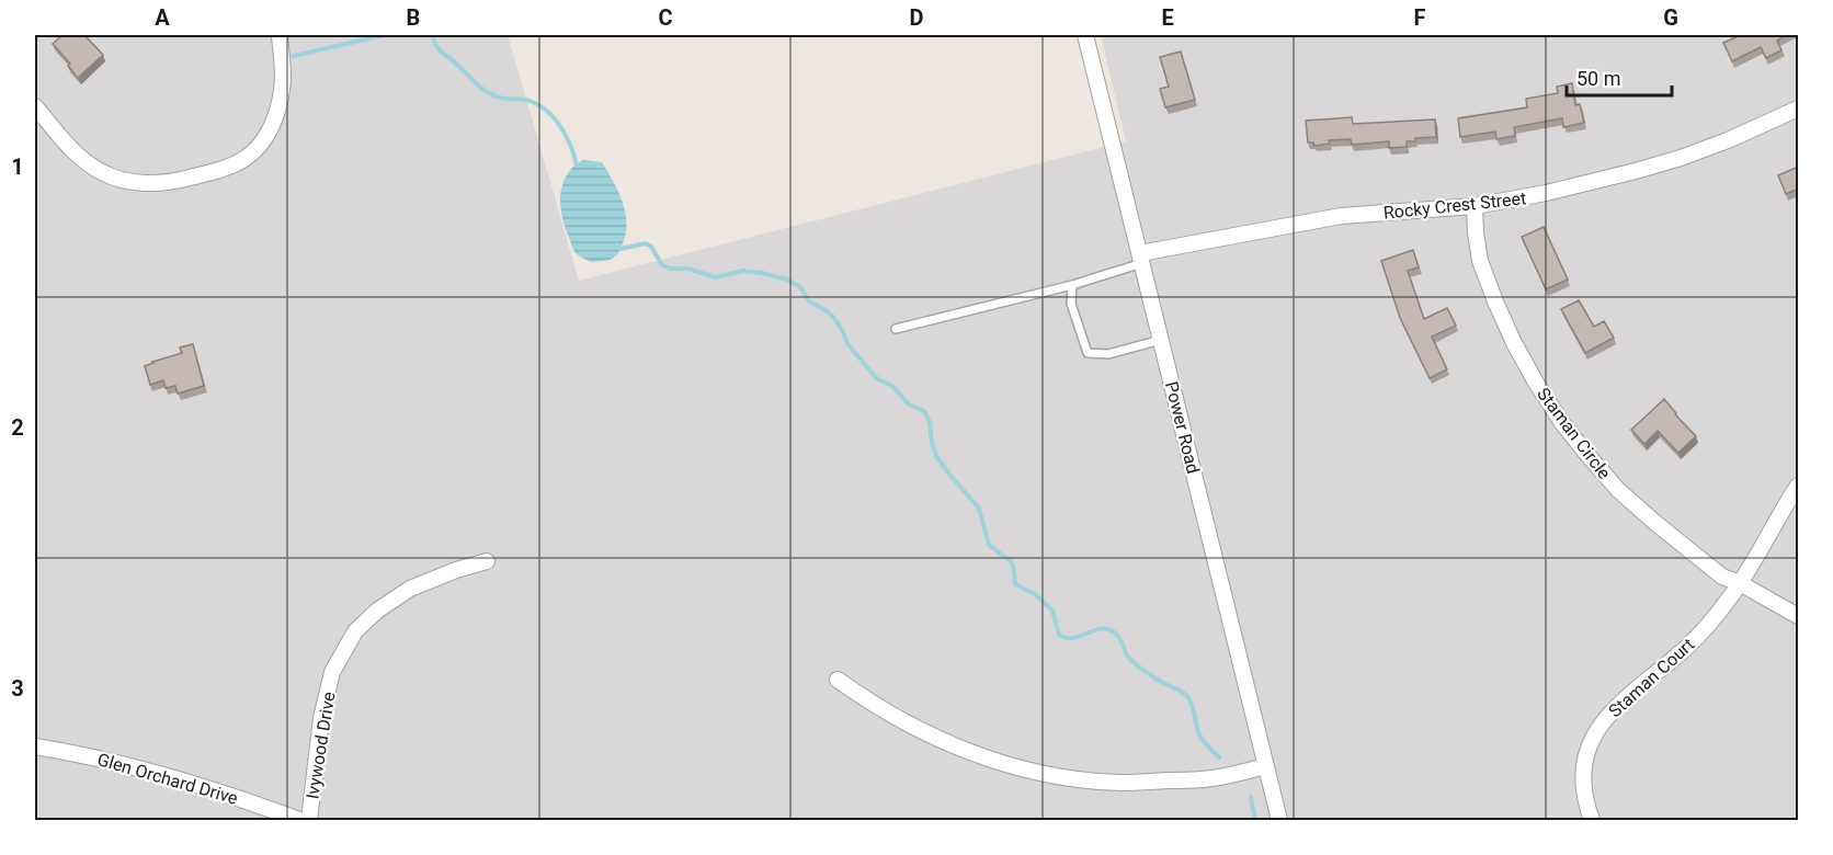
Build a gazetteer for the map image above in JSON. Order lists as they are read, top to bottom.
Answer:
{
  "streets": {
    "street": [
      "Rocky Crest Street",
      "Power Road",
      "Staman Circle",
      "Staman Court",
      "Ivywood Drive",
      "Glen Orchard Drive"
    ]
  },
  "crossings": [
    ["Rocky Crest Street", "Power Road"],
    ["Rocky Crest Street", "Staman Circle"],
    ["Staman Circle", "Staman Court"]
  ],
  "scale_bar": "50 m",
  "grid": {
    "columns": [
      "A",
      "B",
      "C",
      "D",
      "E",
      "F",
      "G"
    ],
    "rows": ["1", "2", "3"]
  }
}
